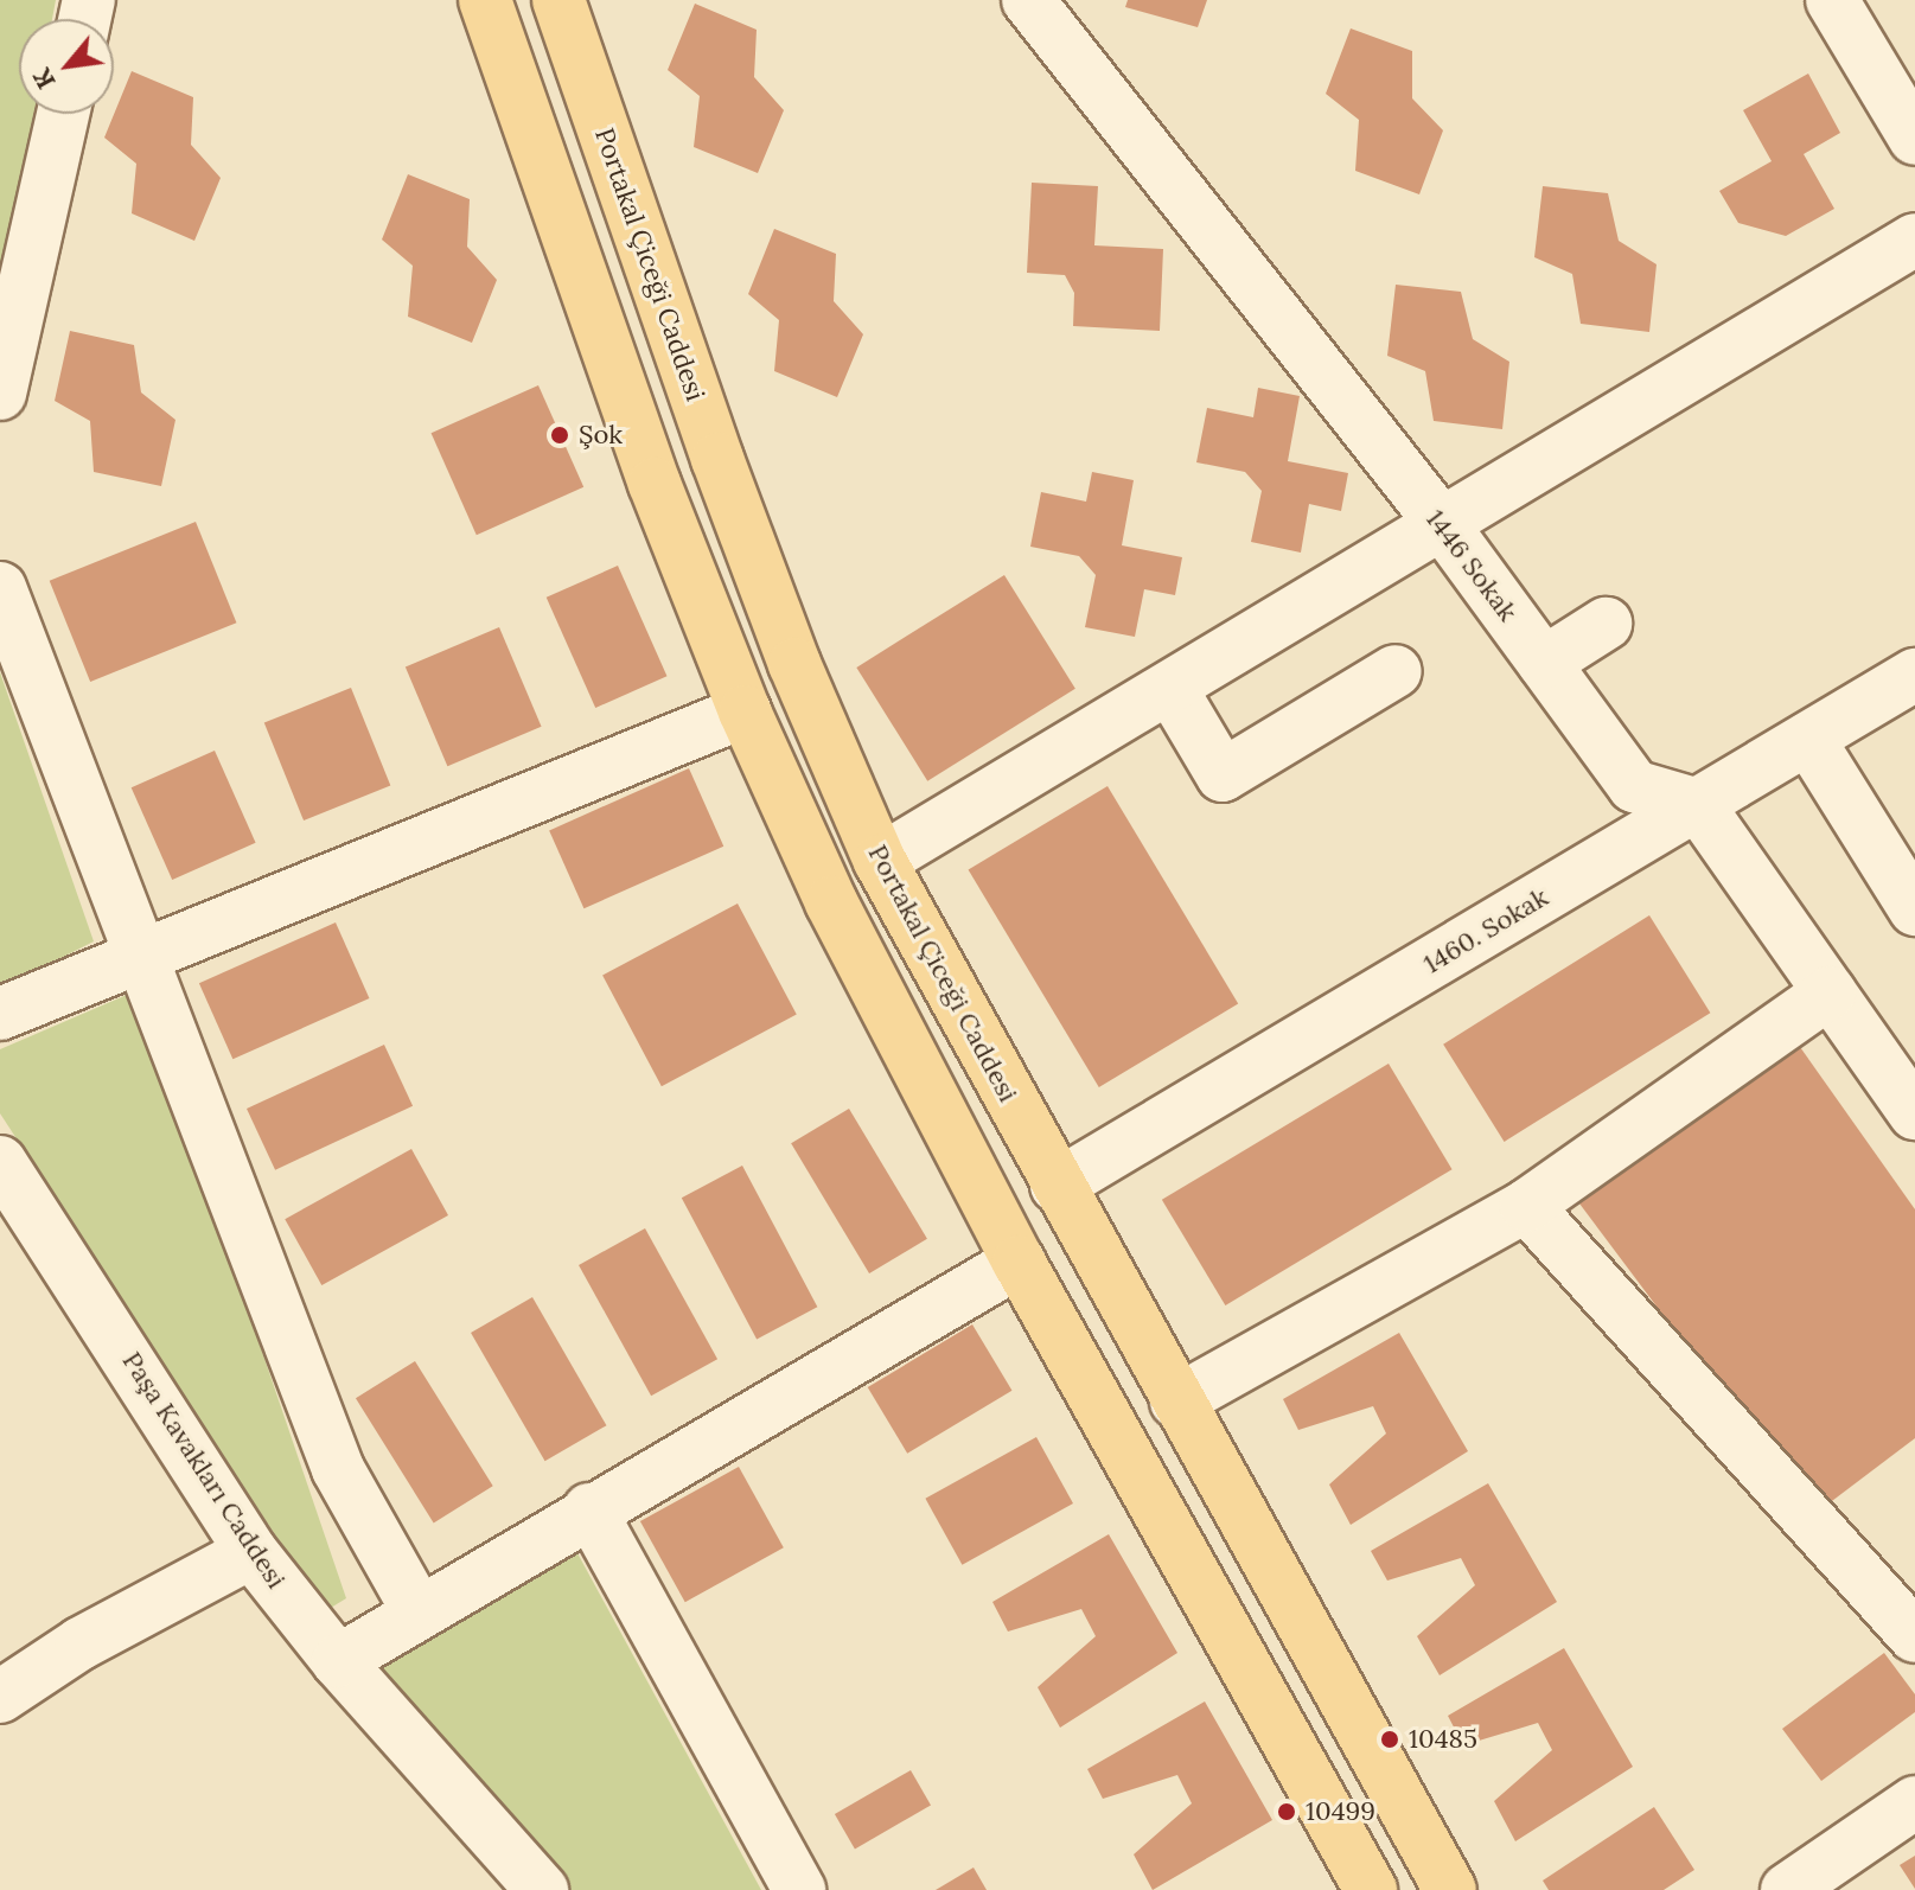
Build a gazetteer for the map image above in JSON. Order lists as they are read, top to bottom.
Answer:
{
  "streets": {
    "main road": ["Portakal Çiceği Caddesi"],
    "street": ["1446 Sokak", "1460. Sokak", "Paşa Kavakları Caddesi"]
  },
  "crossings": [
    ["Portakal Çiceği Caddesi", "1460. Sokak"],
    ["1446 Sokak", "1460. Sokak"]
  ],
  "places": ["Şok", "10485", "10499"],
  "north": "bottom left"
}
